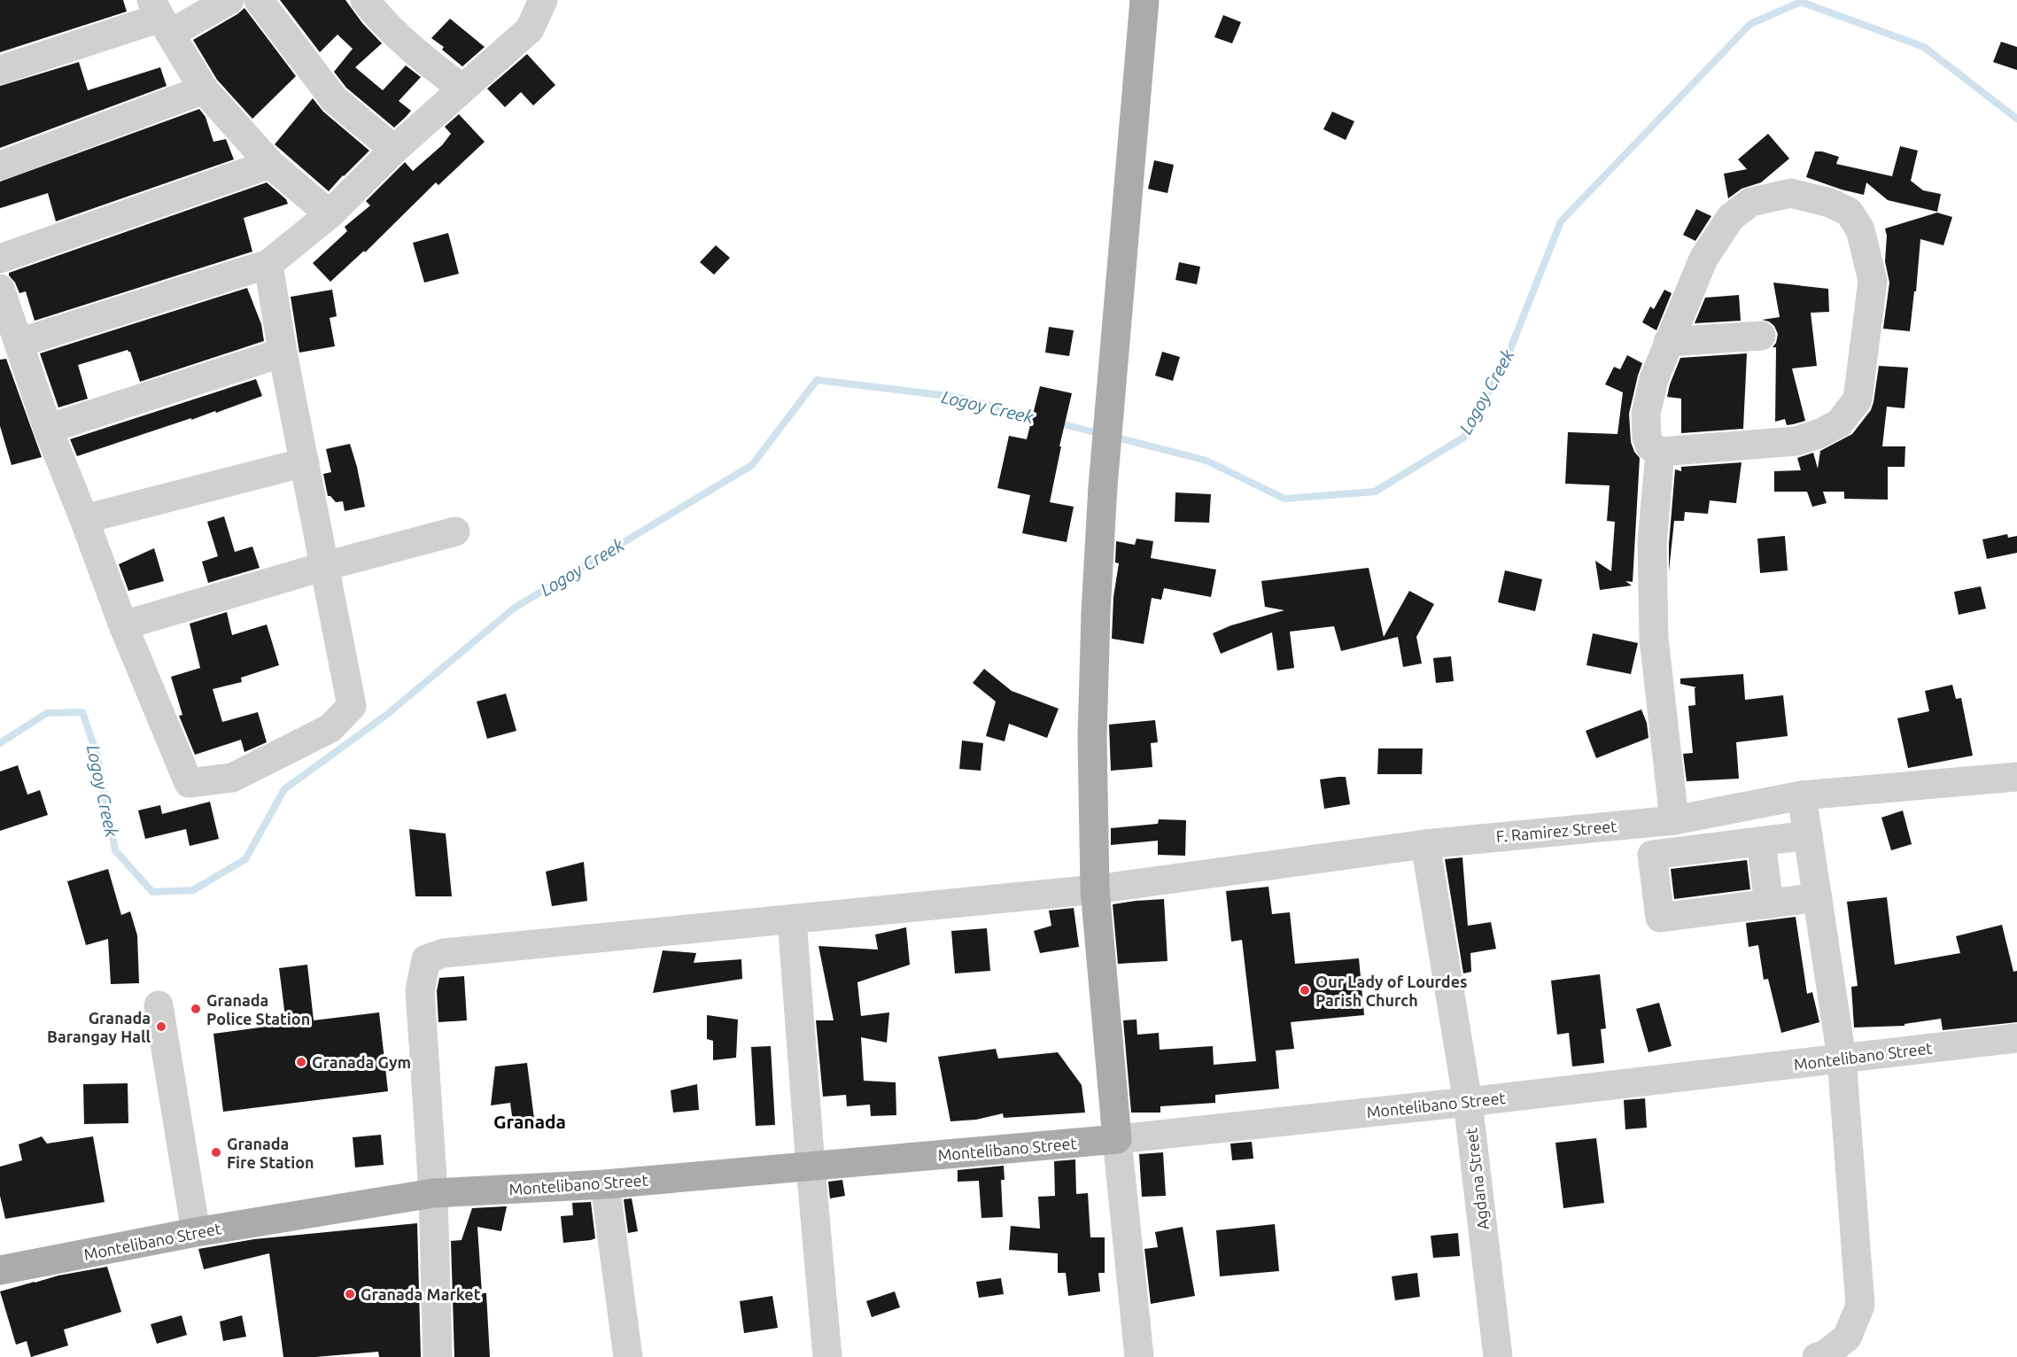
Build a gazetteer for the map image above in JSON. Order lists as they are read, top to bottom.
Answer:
{
  "streets": {
    "main road": ["Montelibano Street"],
    "street": ["F. Ramirez Street", "Agdana Street"]
  },
  "crossings": [
    ["F. Ramirez Street", "Montelibano Street"],
    ["F. Ramirez Street", "Agdana Street"],
    ["Montelibano Street", "Agdana Street"]
  ],
  "districts": ["Granada"],
  "water": ["Logoy Creek"],
  "places": [
    "Our Lady of Lourdes Parish Church",
    "Granada Police Station",
    "Granada Barangay Hall",
    "Granada Gym",
    "Granada Fire Station",
    "Granada Market"
  ]
}
